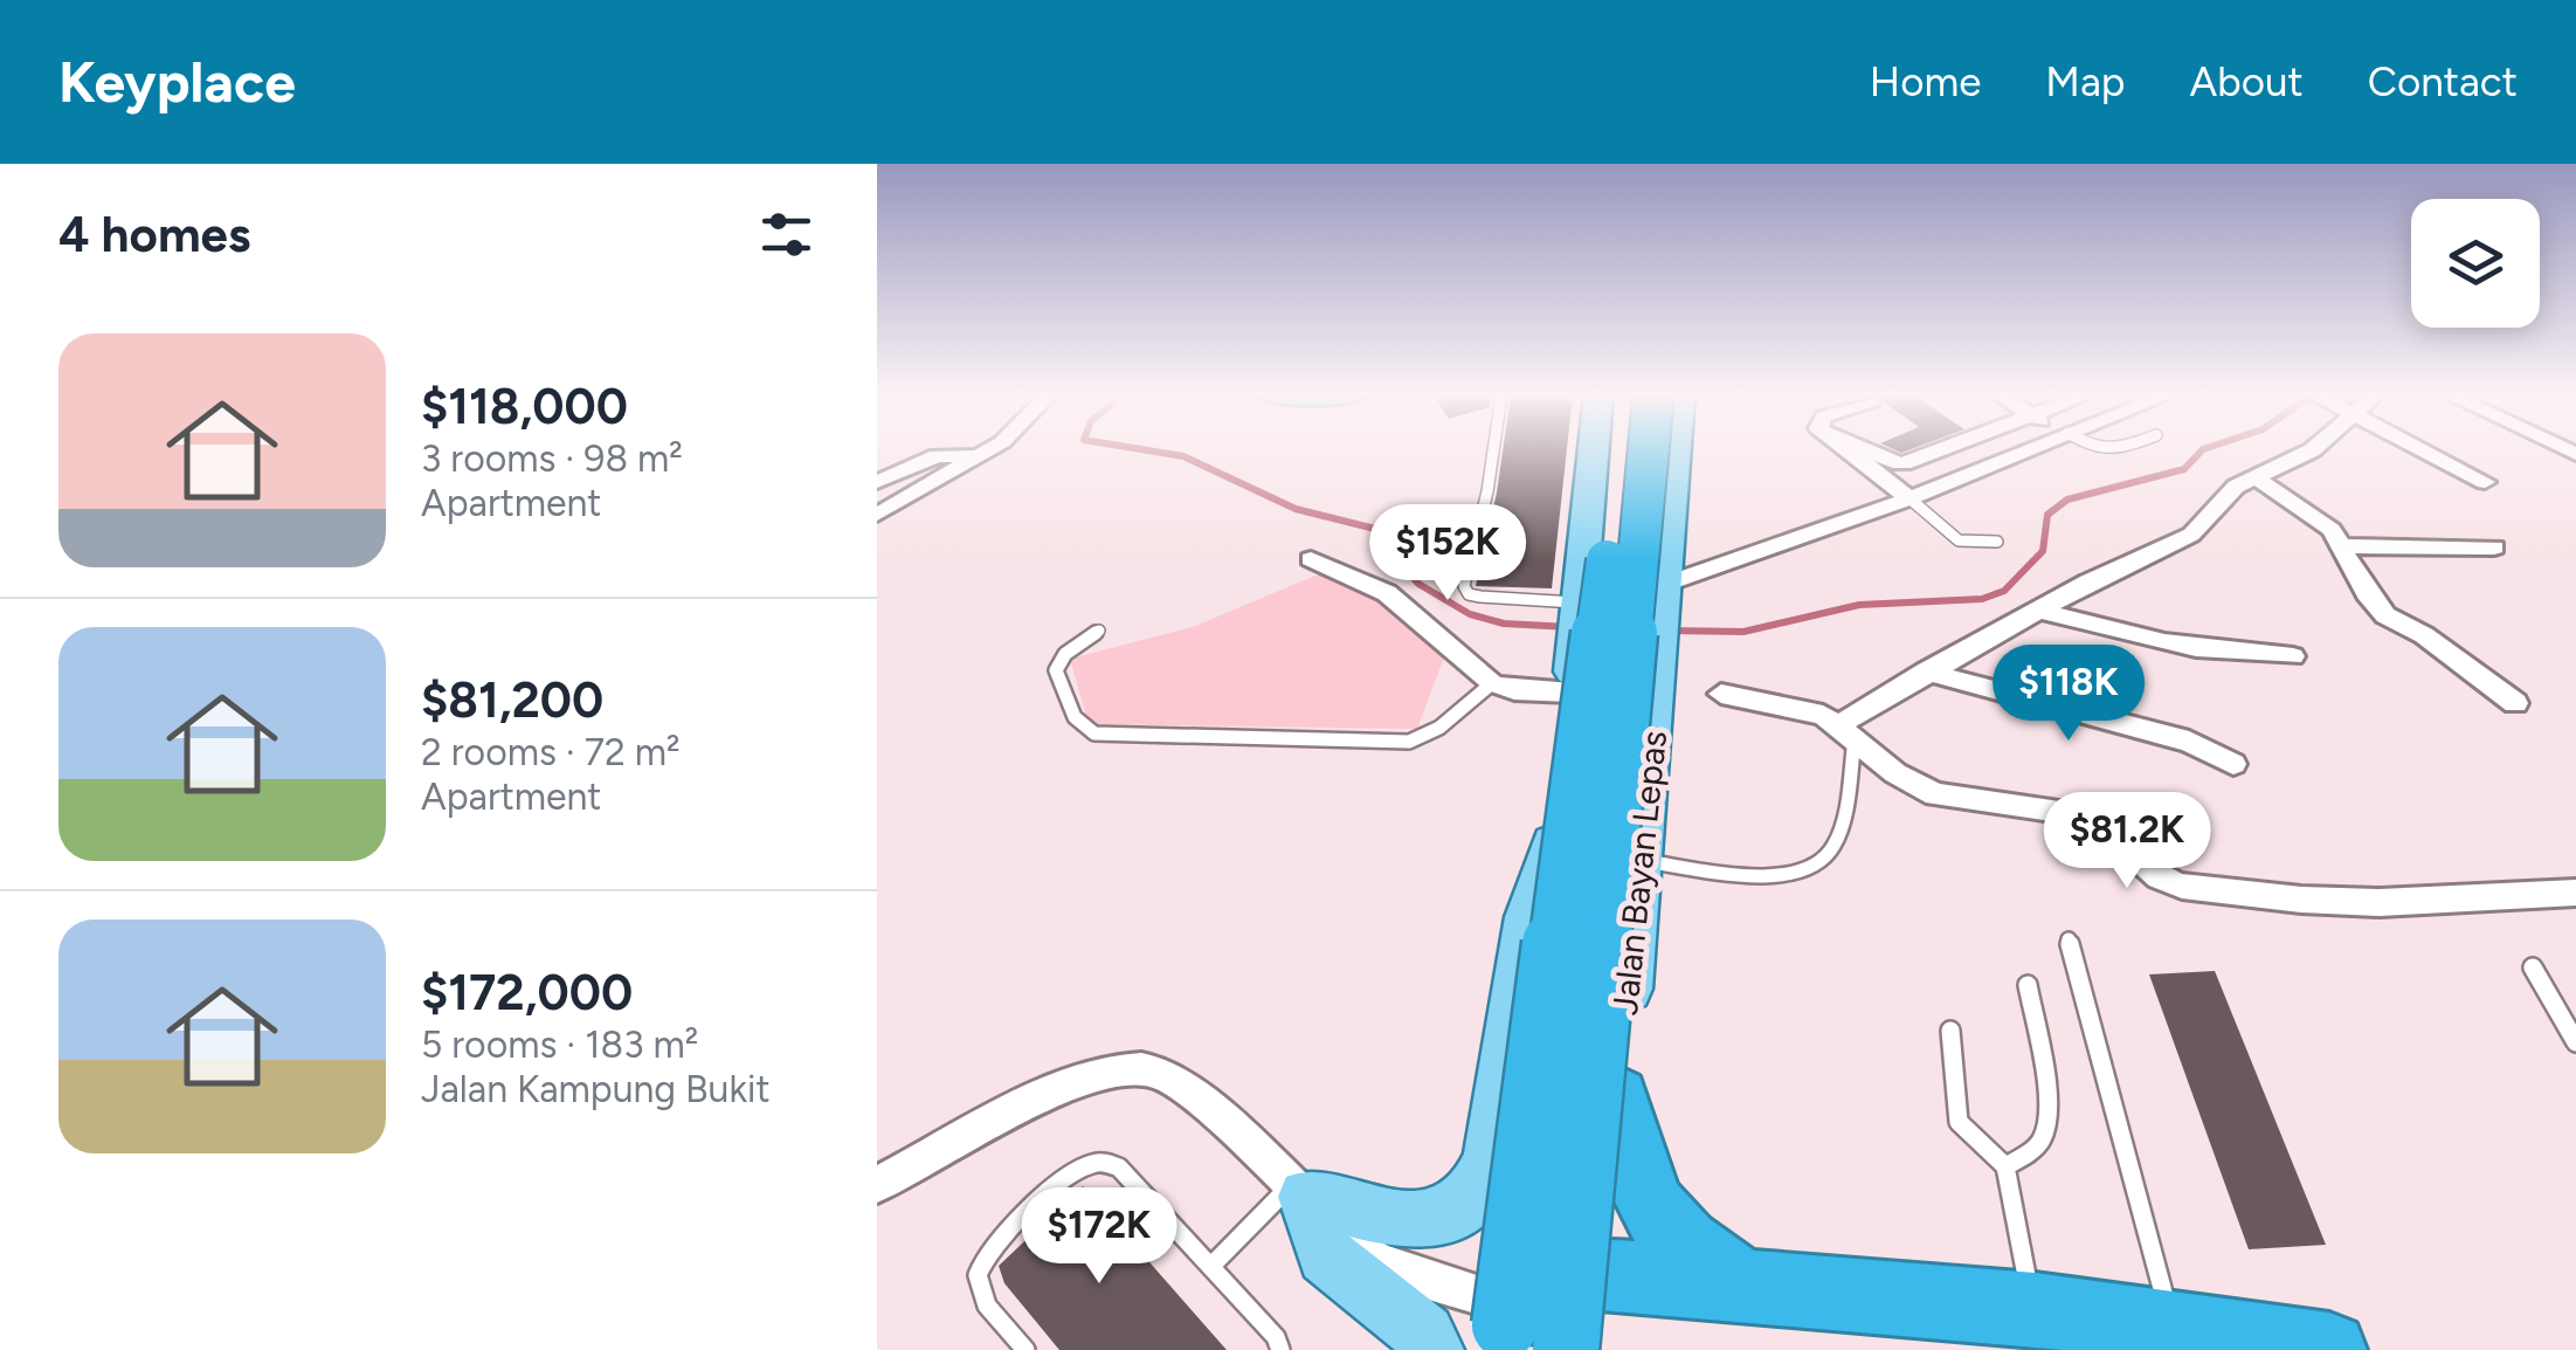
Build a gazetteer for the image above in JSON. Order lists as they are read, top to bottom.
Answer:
{
  "streets": {
    "highway": ["Jalan Bayan Lepas"]
  },
  "page": {
    "header": "Keyplace",
    "nav": [
      "Home",
      "Map",
      "About",
      "Contact"
    ],
    "heading": "4 homes",
    "list": [
      {
        "name": "$118,000",
        "note": "3 rooms · 98 m² · Apartment"
      },
      {
        "name": "$81,200",
        "note": "2 rooms · 72 m² · Apartment"
      },
      {
        "name": "$172,000",
        "note": "5 rooms · 183 m² · Jalan Kampung Bukit"
      }
    ],
    "price": [
      "$152K",
      "$118K",
      "$81.2K",
      "$172K"
    ]
  }
}
